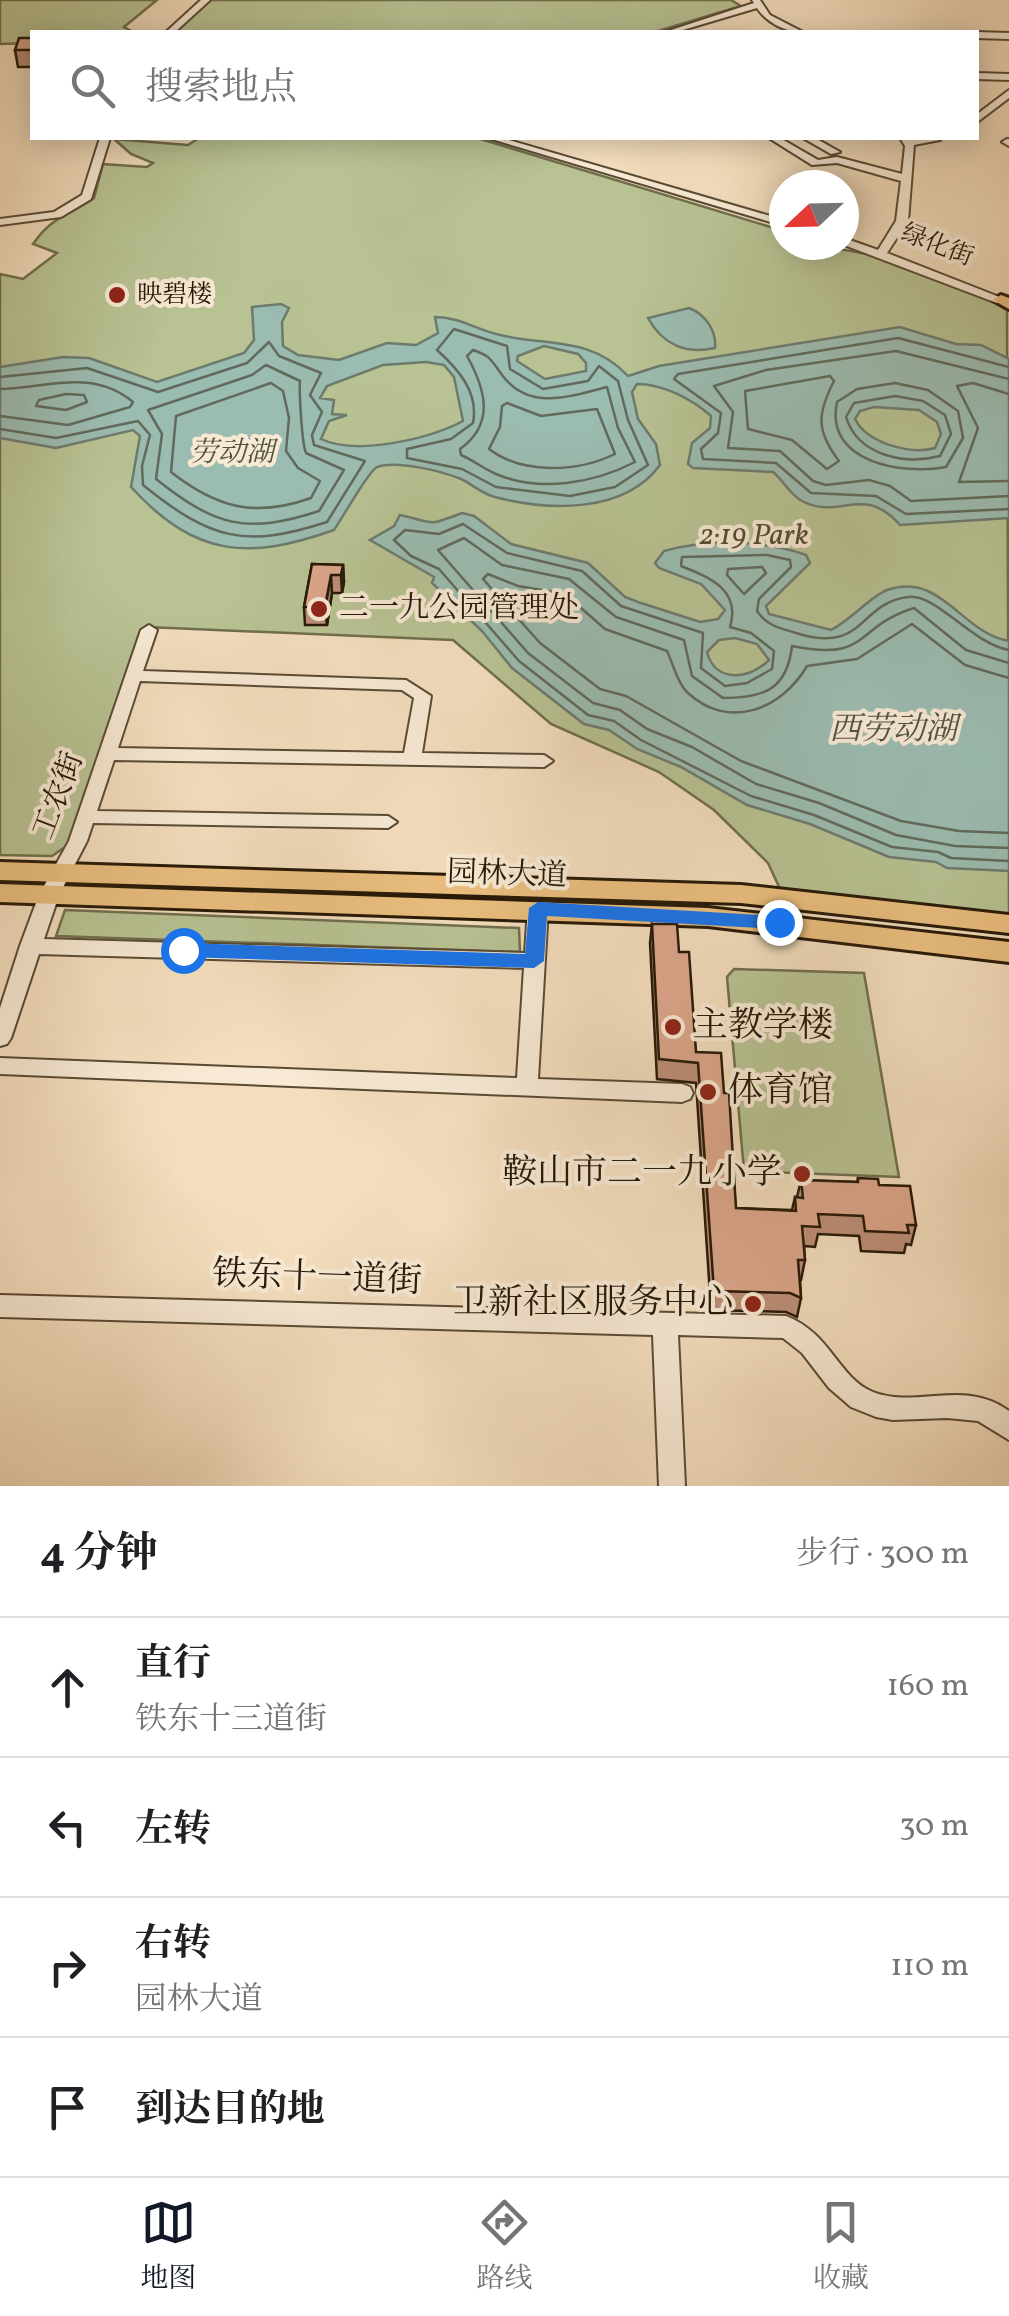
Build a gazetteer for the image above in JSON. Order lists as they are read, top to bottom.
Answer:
{
  "streets": {
    "main road": ["园林大道"],
    "street": ["绿化街", "工农街", "铁东十一道街"]
  },
  "crossings": [
    ["工农街", "园林大道"]
  ],
  "water": ["劳动湖", "西劳动湖"],
  "parks": ["2·19 Park"],
  "places": [
    "映碧楼",
    "二一九公园管理处",
    "主教学楼",
    "体育馆",
    "鞍山市二一九小学",
    "卫新社区服务中心"
  ],
  "north": "left",
  "page": {
    "search": "搜索地点",
    "heading": ["4 分钟", "步行 · 300 m"],
    "list": [
      ["直行", "铁东十三道街", "160 m"],
      ["左转", "30 m"],
      ["右转", "园林大道", "110 m"],
      "到达目的地"
    ],
    "nav": ["地图", "路线", "收藏"]
  }
}
